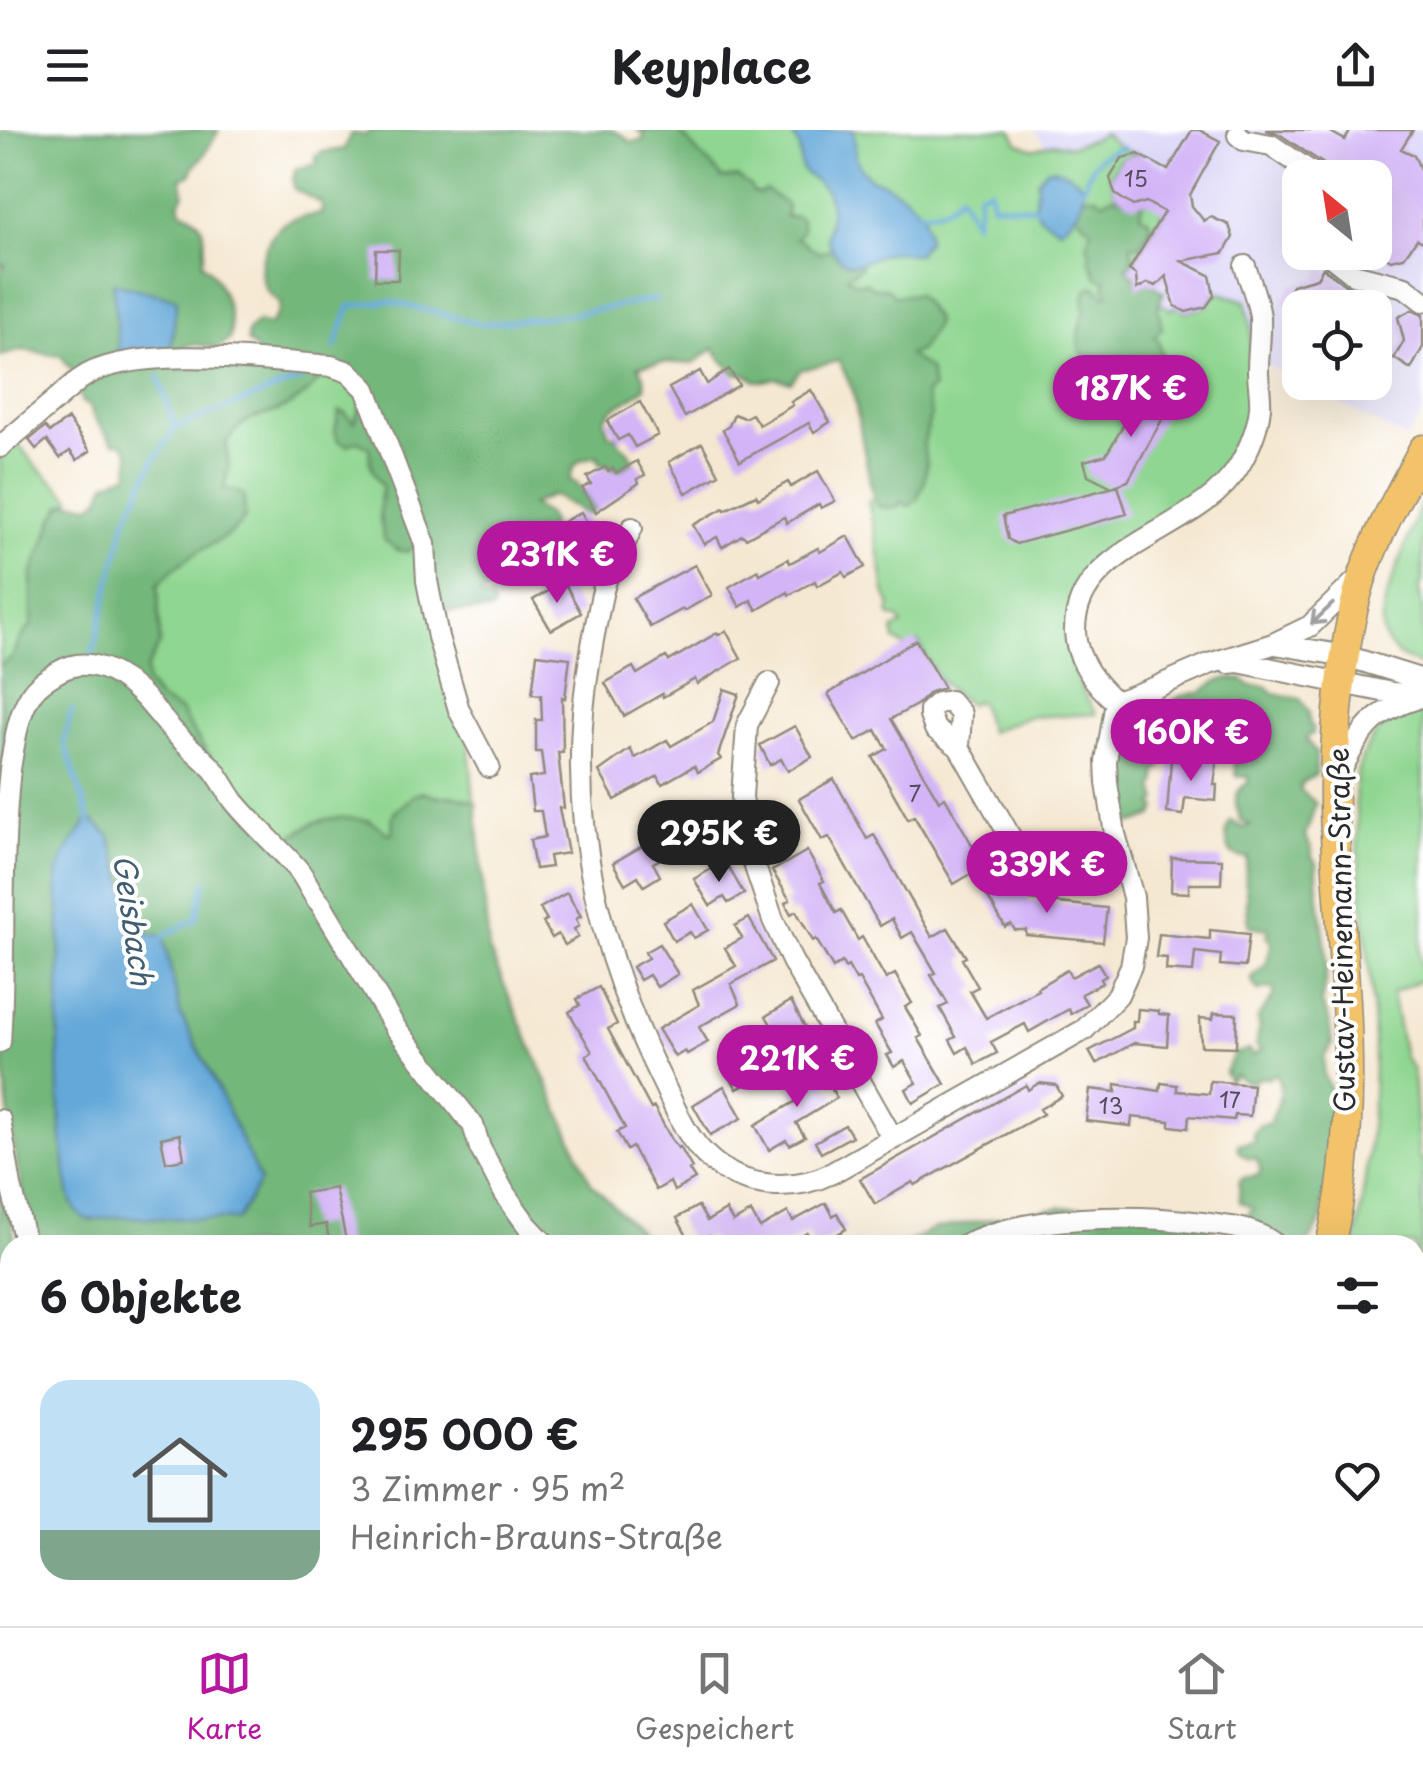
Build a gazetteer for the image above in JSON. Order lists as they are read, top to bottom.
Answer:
{
  "streets": {
    "main road": ["Gustav-Heinemann-Straße"]
  },
  "water": ["Geisbach"],
  "house_numbers": [
    "15",
    "7",
    "17",
    "13"
  ],
  "north": "top left",
  "page": {
    "header": "Keyplace",
    "price": [
      "187K €",
      "231K €",
      "160K €",
      "295K €",
      "339K €",
      "221K €"
    ],
    "heading": "6 Objekte",
    "list": [
      {
        "name": "295 000 €",
        "note": "3 Zimmer · 95 m² · Heinrich-Brauns-Straße"
      }
    ],
    "tabs": ["Karte", "Gespeichert", "Start"]
  }
}
